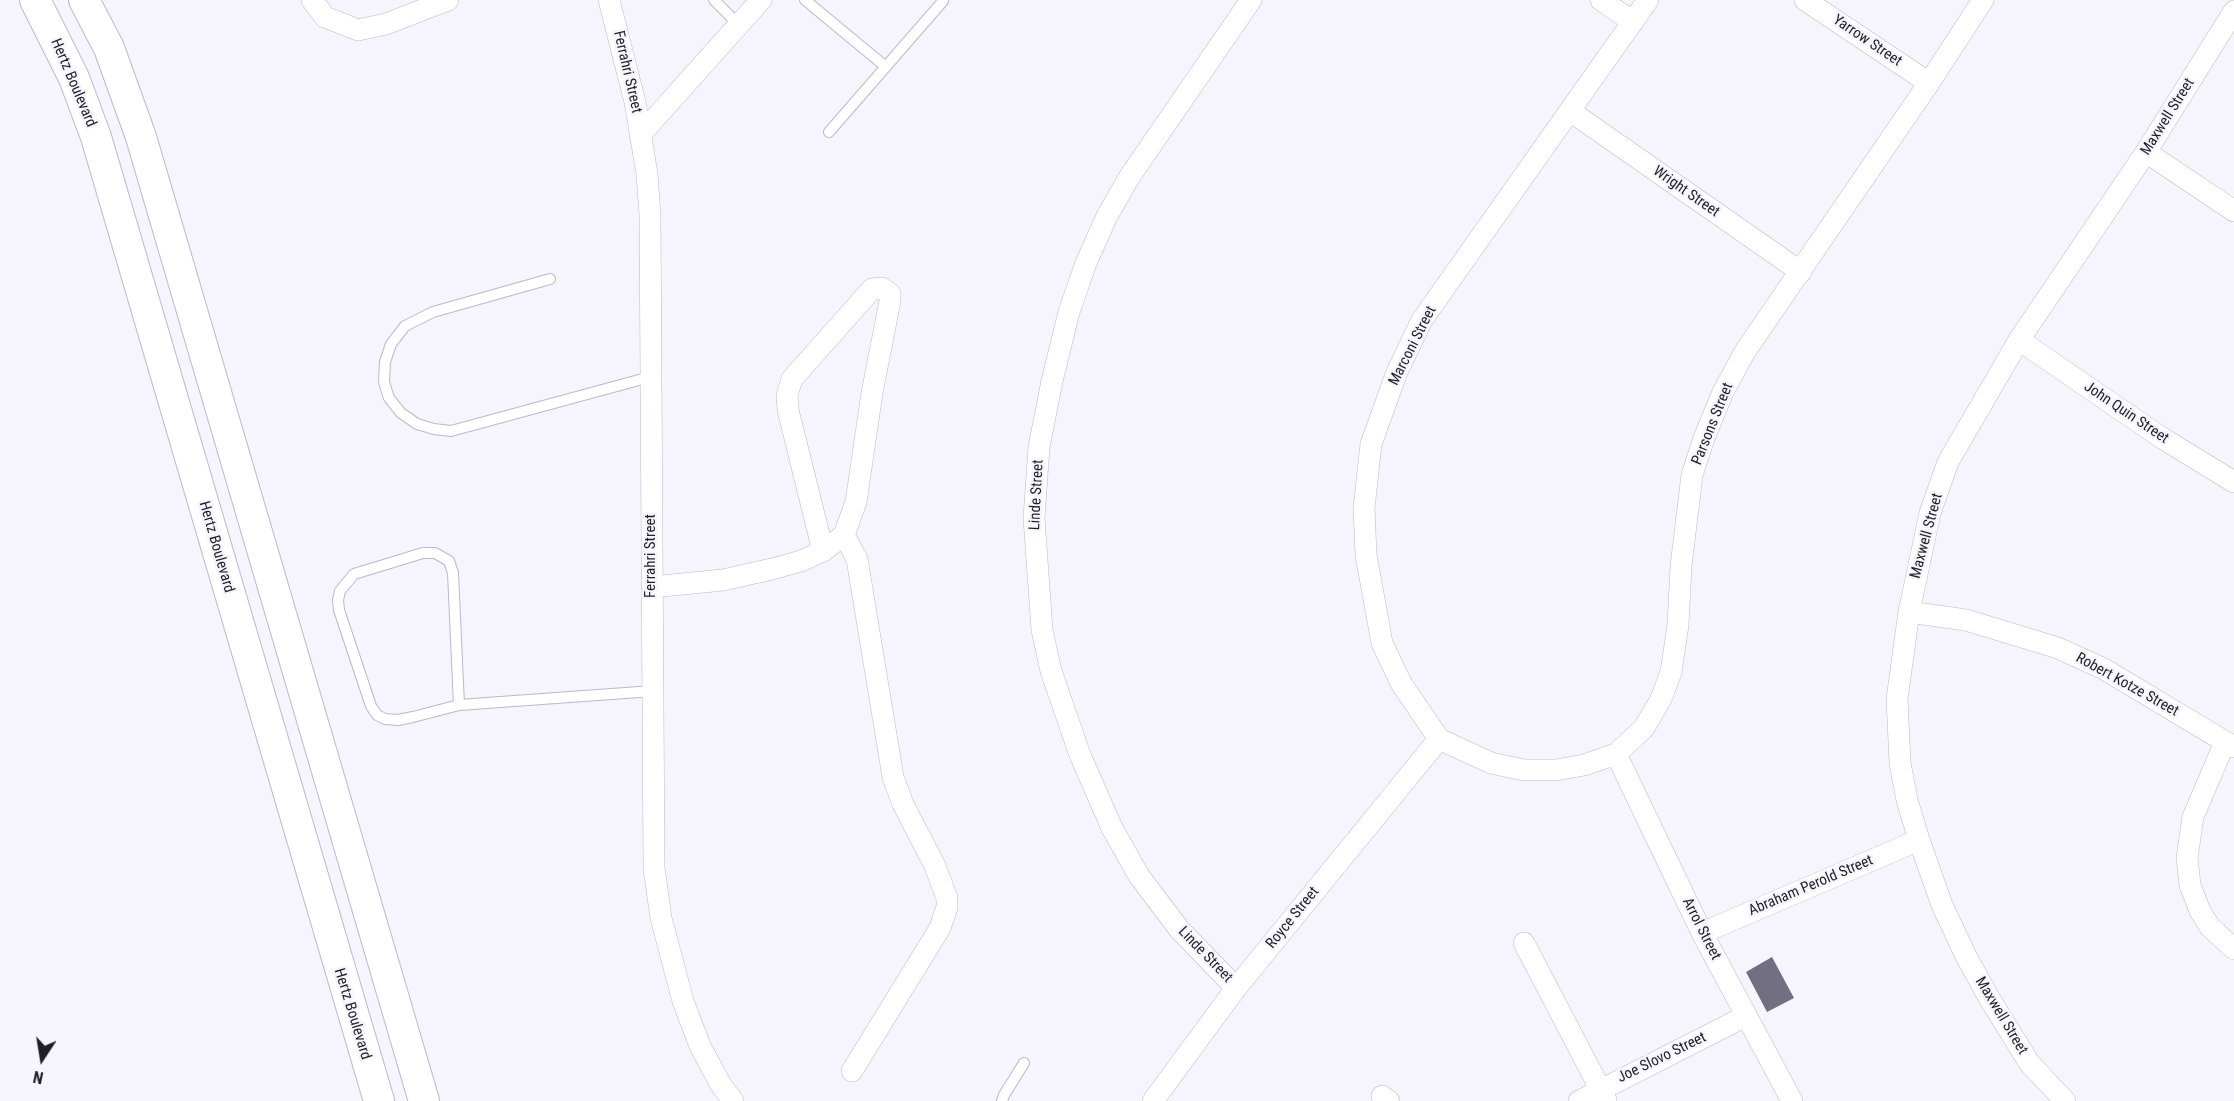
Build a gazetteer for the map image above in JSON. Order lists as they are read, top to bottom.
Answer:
{
  "streets": {
    "street": [
      "Yarrow Street",
      "Ferrahri Street",
      "Hertz Boulevard",
      "Maxwell Street",
      "Wright Street",
      "Marconi Street",
      "John Quin Street",
      "Parsons Street",
      "Linde Street",
      "Robert Kotze Street",
      "Abraham Perold Street",
      "Royce Street",
      "Arrol Street",
      "Joe Slovo Street"
    ]
  },
  "crossings": [
    ["Yarrow Street", "Parsons Street"],
    ["Maxwell Street", "John Quin Street"],
    ["Maxwell Street", "Robert Kotze Street"],
    ["Maxwell Street", "Abraham Perold Street"],
    ["Wright Street", "Marconi Street"],
    ["Wright Street", "Parsons Street"],
    ["Marconi Street", "Parsons Street"],
    ["Marconi Street", "Royce Street"],
    ["Parsons Street", "Royce Street"],
    ["Parsons Street", "Arrol Street"],
    ["Linde Street", "Royce Street"],
    ["Abraham Perold Street", "Arrol Street"],
    ["Arrol Street", "Joe Slovo Street"]
  ],
  "north": "bottom"
}
